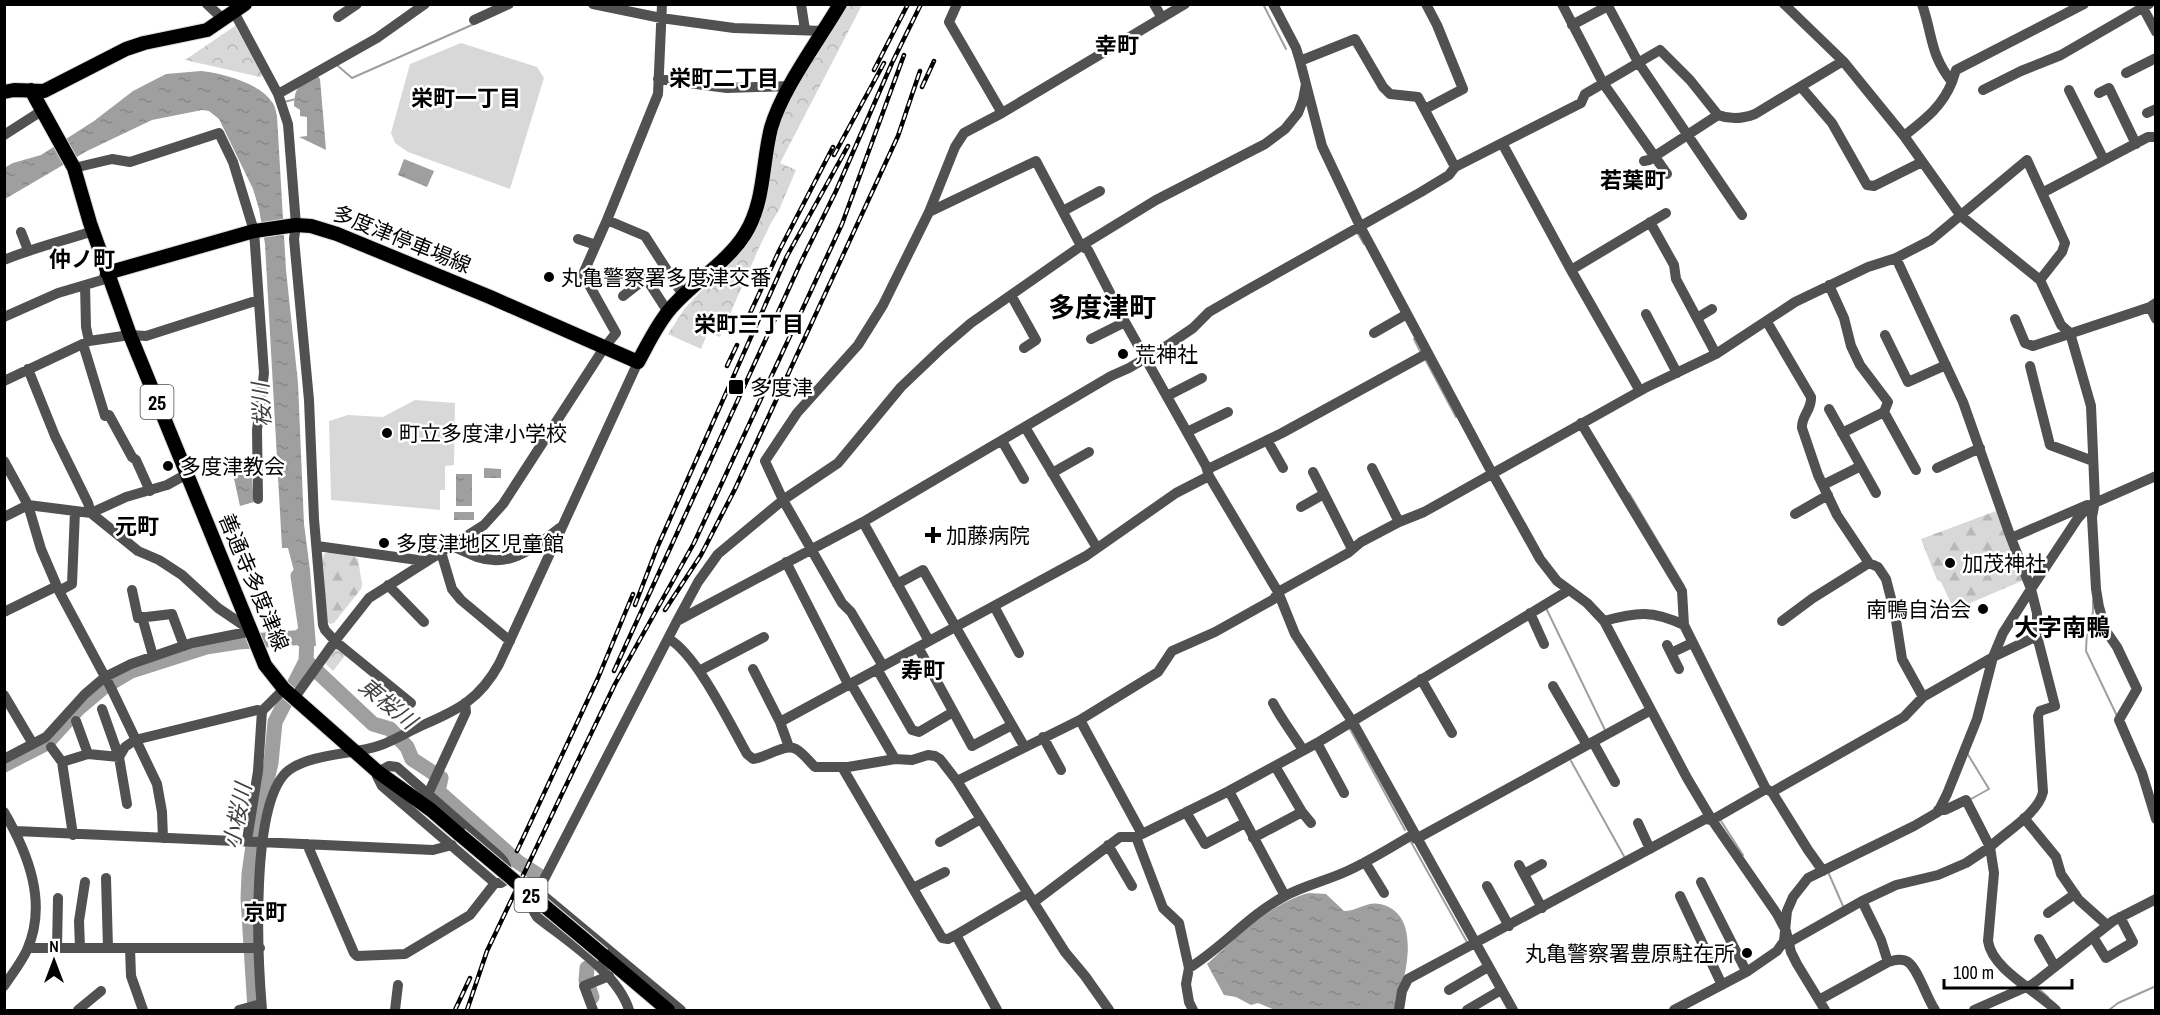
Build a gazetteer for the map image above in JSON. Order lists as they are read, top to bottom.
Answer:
{
  "streets": {
    "main road": ["多度津停車場線", "25", "善通寺多度津線"]
  },
  "crossings": [
    ["多度津停車場線", "善通寺多度津線"]
  ],
  "districts": [
    "幸町",
    "栄町二丁目",
    "栄町一丁目",
    "若葉町",
    "仲ノ町",
    "多度津町",
    "栄町三丁目",
    "元町",
    "大字南鴨",
    "寿町",
    "京町"
  ],
  "water": ["桜川", "東桜川", "小桜川"],
  "places": {
    "other": [
      "丸亀警察署多度津交番",
      "荒神社",
      "町立多度津小学校",
      "多度津教会",
      "多度津地区児童館",
      "加茂神社",
      "南鴨自治会",
      "丸亀警察署豊原駐在所"
    ],
    "transit": ["多度津"],
    "health": ["加藤病院"]
  },
  "scale_bar": "100 m",
  "north": "top"
}
